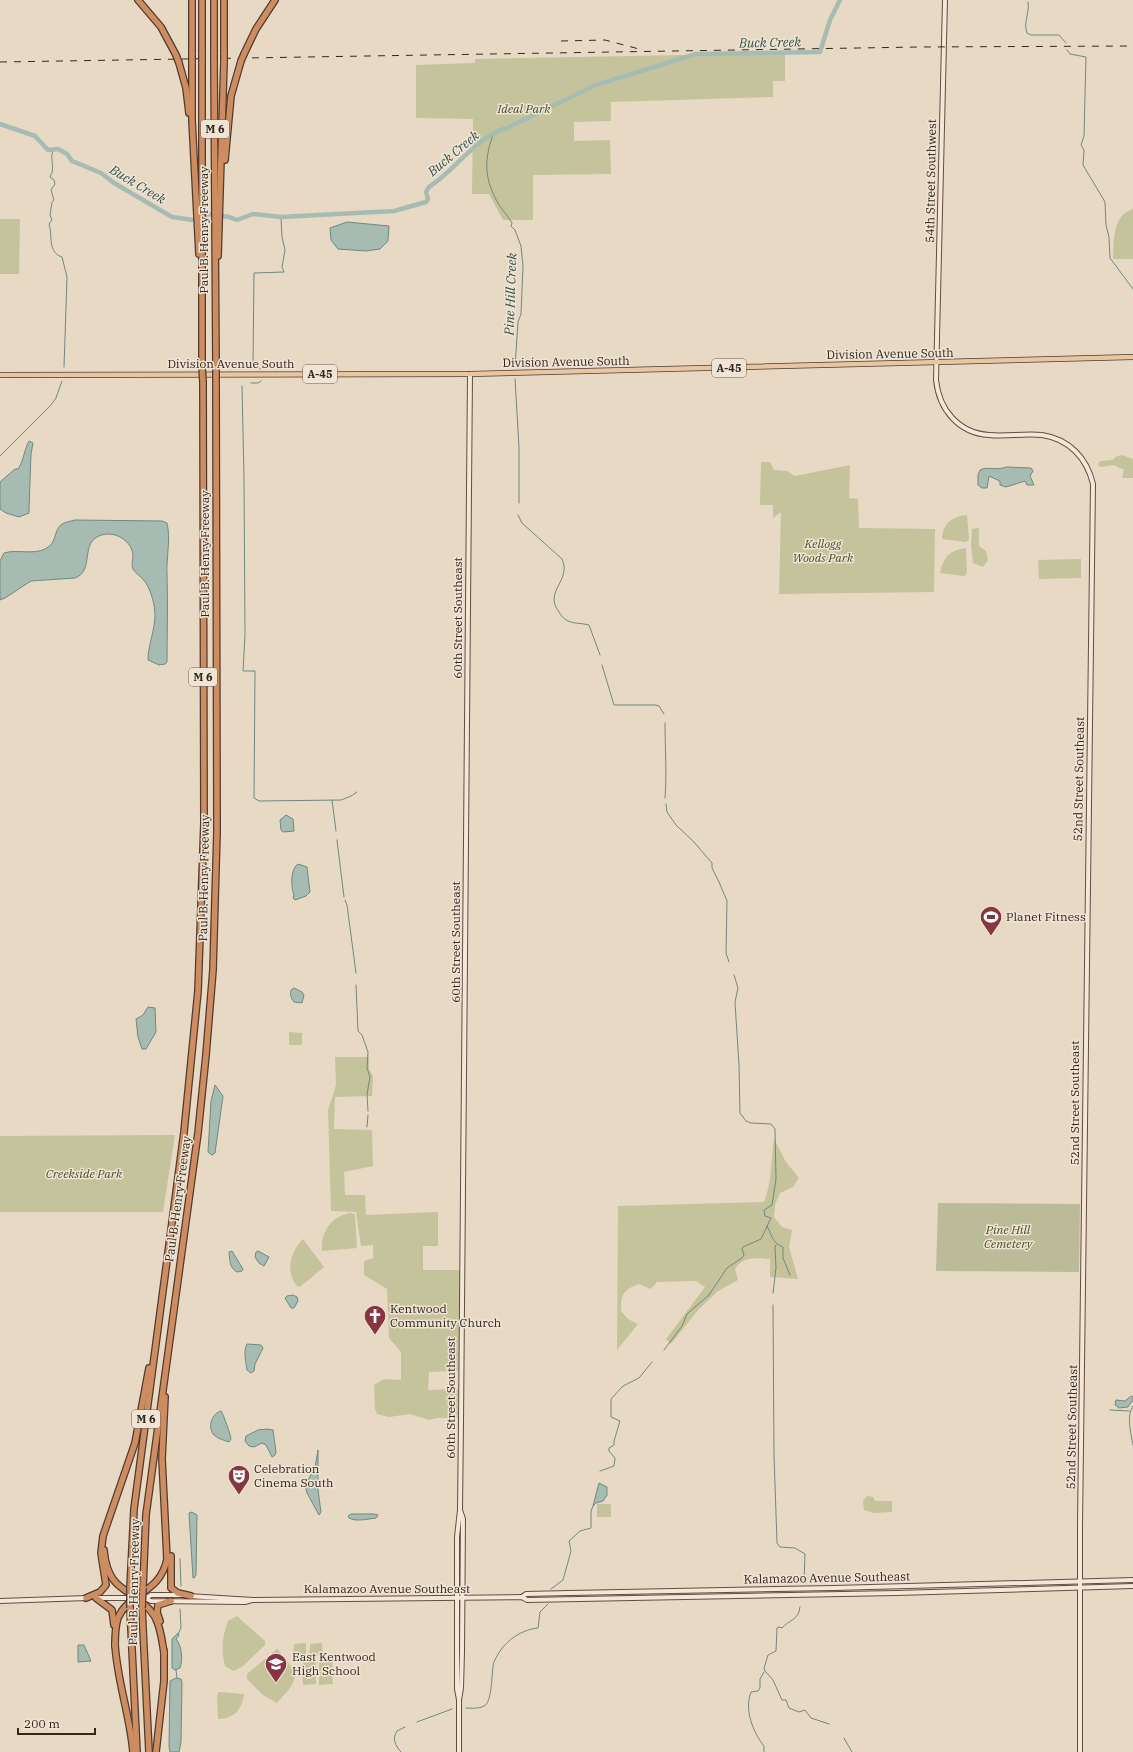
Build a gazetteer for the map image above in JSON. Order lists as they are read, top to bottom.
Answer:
{
  "streets": {
    "highway": ["M 6", "Paul B. Henry Freeway"],
    "main road": [
      "54th Street Southwest",
      "Division Avenue South",
      "A-45",
      "60th Street Southeast",
      "52nd Street Southeast",
      "Kalamazoo Avenue Southeast"
    ]
  },
  "crossings": [
    ["54th Street Southwest", "Division Avenue South"],
    ["54th Street Southwest", "52nd Street Southeast"],
    ["Division Avenue South", "60th Street Southeast"],
    ["60th Street Southeast", "Kalamazoo Avenue Southeast"],
    ["52nd Street Southeast", "Kalamazoo Avenue Southeast"]
  ],
  "water": ["Buck Creek", "Pine Hill Creek"],
  "parks": [
    "Ideal Park",
    "Kellogg Woods Park",
    "Creekside Park",
    "Pine Hill Cemetery"
  ],
  "places": {
    "sports": ["Planet Fitness"],
    "church": ["Kentwood Community Church"],
    "theatre": ["Celebration Cinema South"],
    "school or university": ["East Kentwood High School"]
  },
  "scale_bar": "200 m"
}
